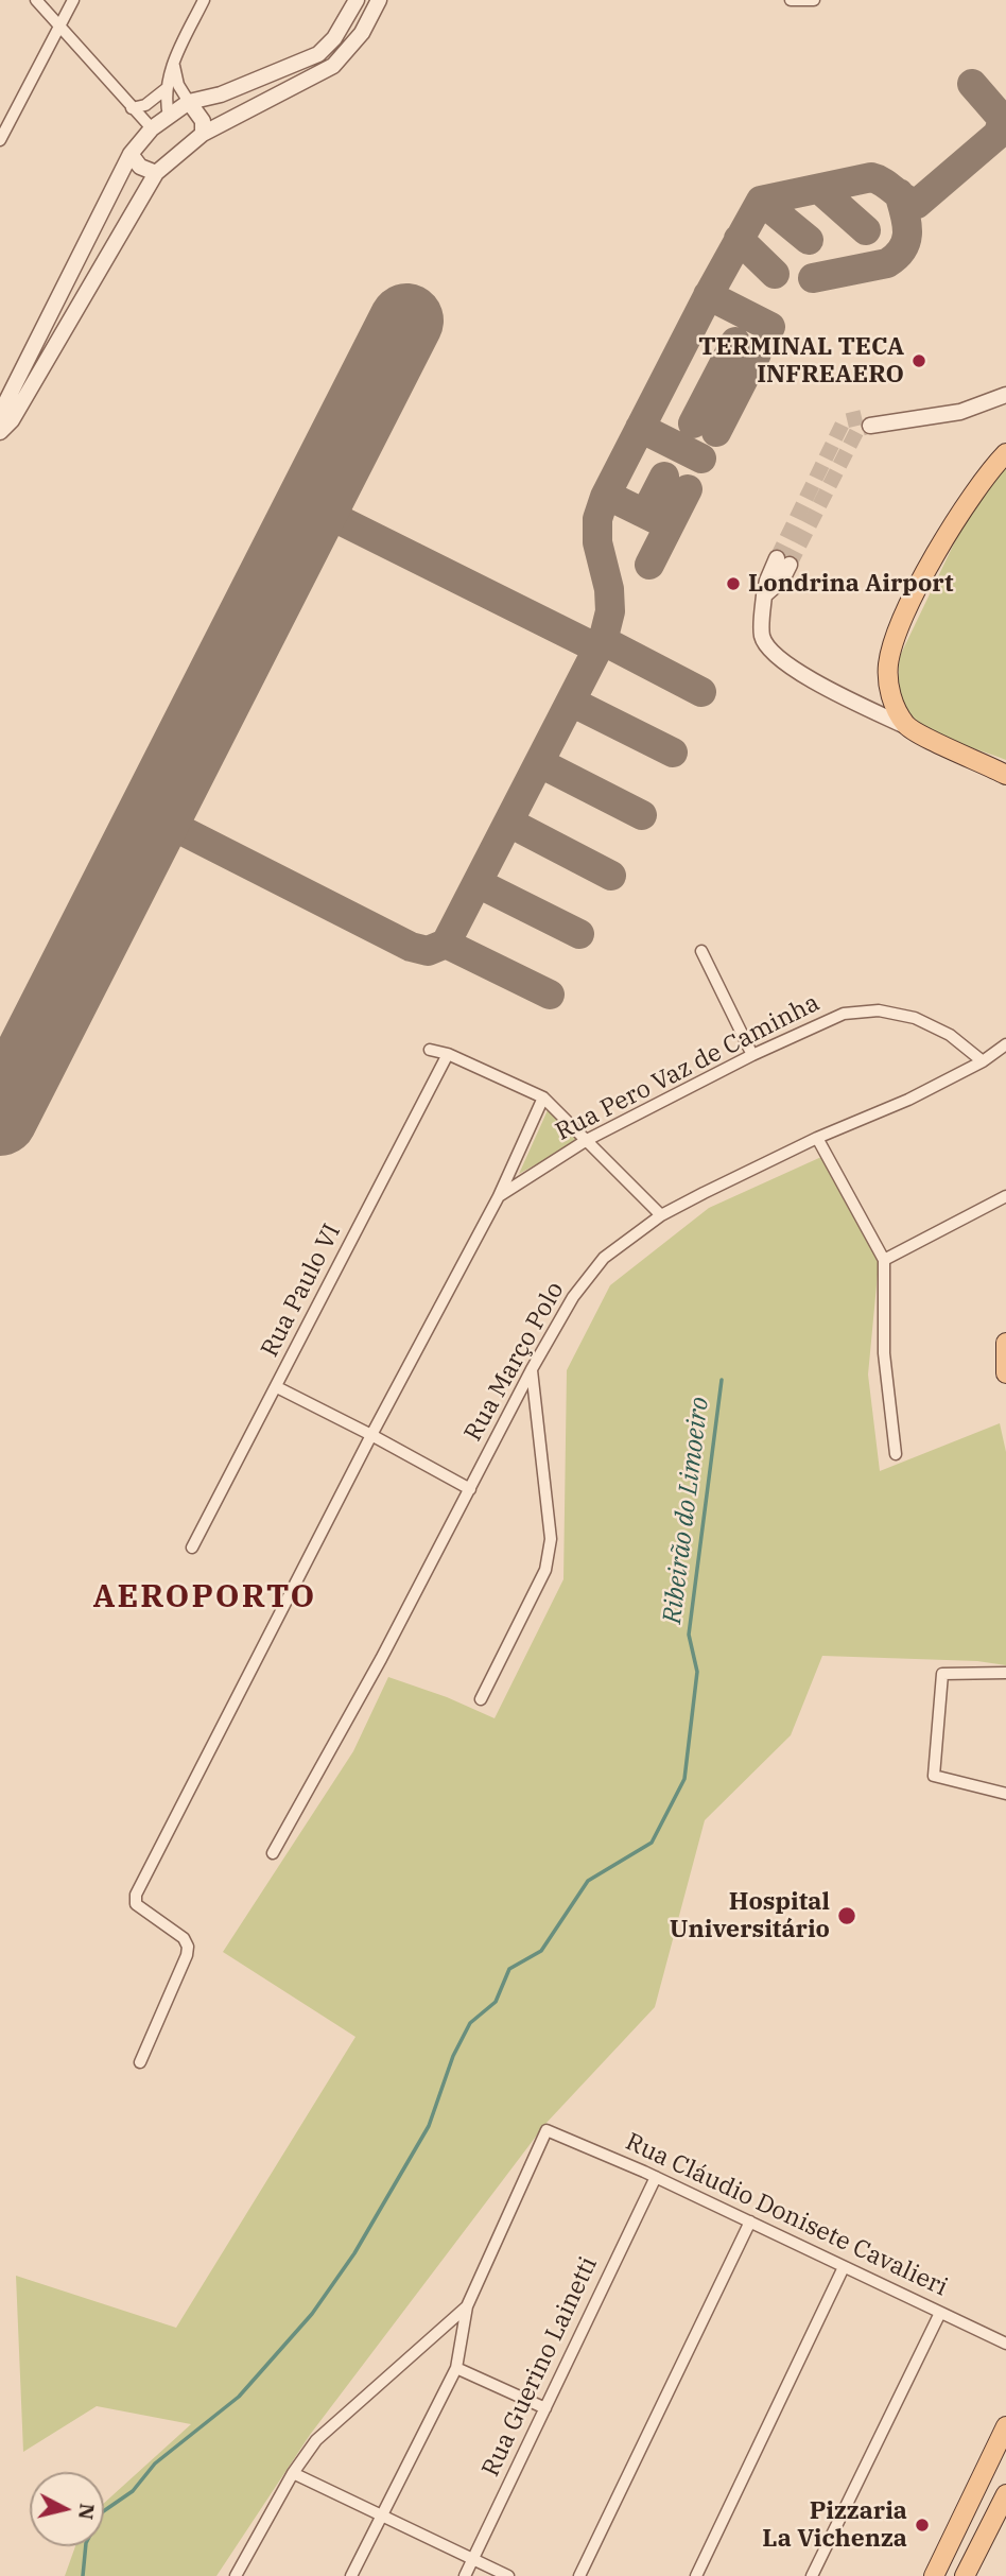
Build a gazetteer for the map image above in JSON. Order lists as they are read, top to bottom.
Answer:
{
  "streets": {
    "street": [
      "Rua Pero Vaz de Caminha",
      "Rua Paulo VI",
      "Rua Março Polo",
      "Rua Cláudio Donisete Cavalieri",
      "Rua Guerino Lainetti"
    ]
  },
  "crossings": [
    ["Rua Pero Vaz de Caminha", "Rua Março Polo"],
    ["Rua Cláudio Donisete Cavalieri", "Rua Guerino Lainetti"]
  ],
  "districts": ["AEROPORTO"],
  "water": ["Ribeirão do Limoeiro"],
  "places": [
    "TERMINAL TECA INFREAERO",
    "Londrina Airport",
    "Hospital Universitário",
    "Pizzaria La Vichenza"
  ],
  "north": "right"
}
